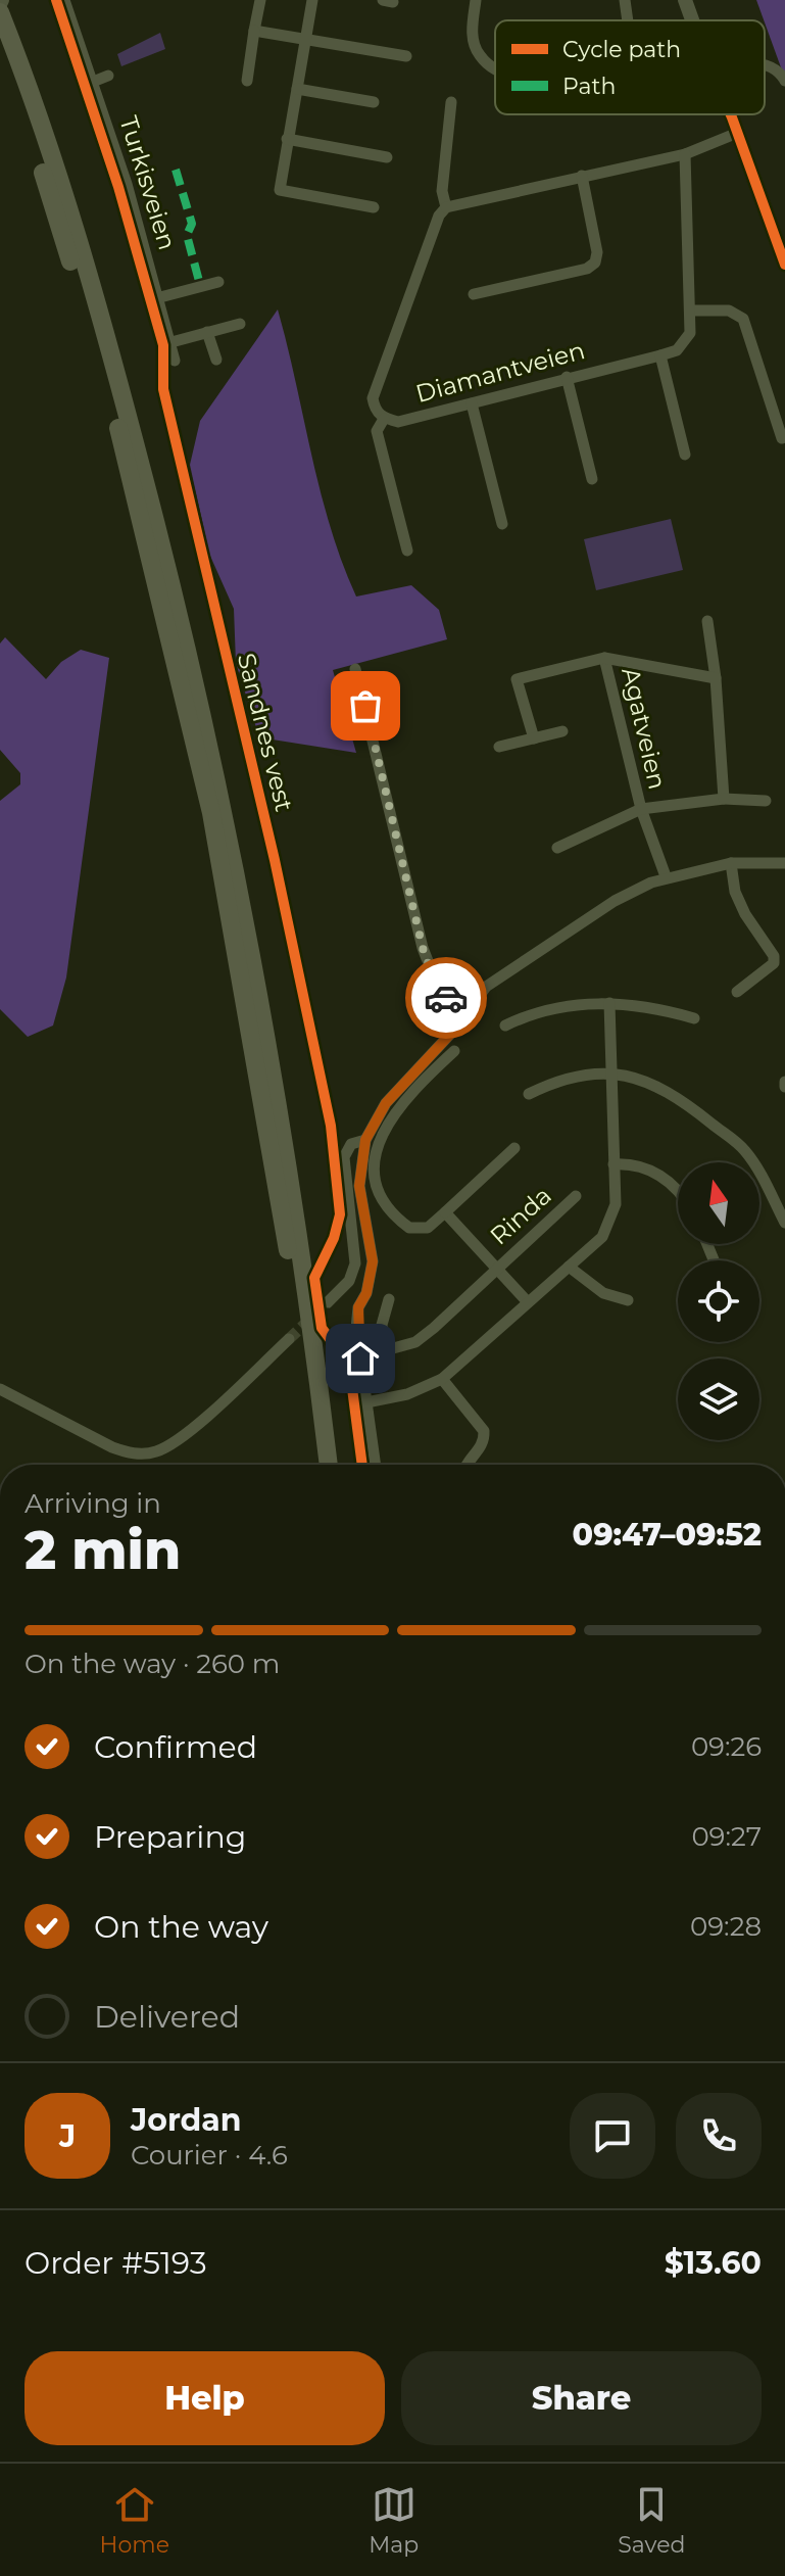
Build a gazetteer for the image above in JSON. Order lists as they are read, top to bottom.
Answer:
{
  "streets": {
    "street": [
      "Turkisveien",
      "Diamantveien",
      "Agatveien",
      "Rinda"
    ],
    "cycle path": ["Sandnes vest"]
  },
  "legend": ["Cycle path", "Path"],
  "north": "top",
  "page": {
    "heading": ["2 min", "Arriving in", "09:47–09:52"],
    "panel": [
      "Jordan",
      "Courier · 4.6",
      "Order #5193",
      "$13.60"
    ],
    "bar": "On the way · 260 m",
    "list": [
      ["Confirmed", "09:26"],
      ["Preparing", "09:27"],
      ["On the way", "09:28"],
      "Delivered"
    ],
    "round": "J",
    "buttons": ["Help", "Share"],
    "tabs": ["Home", "Map", "Saved"]
  }
}
